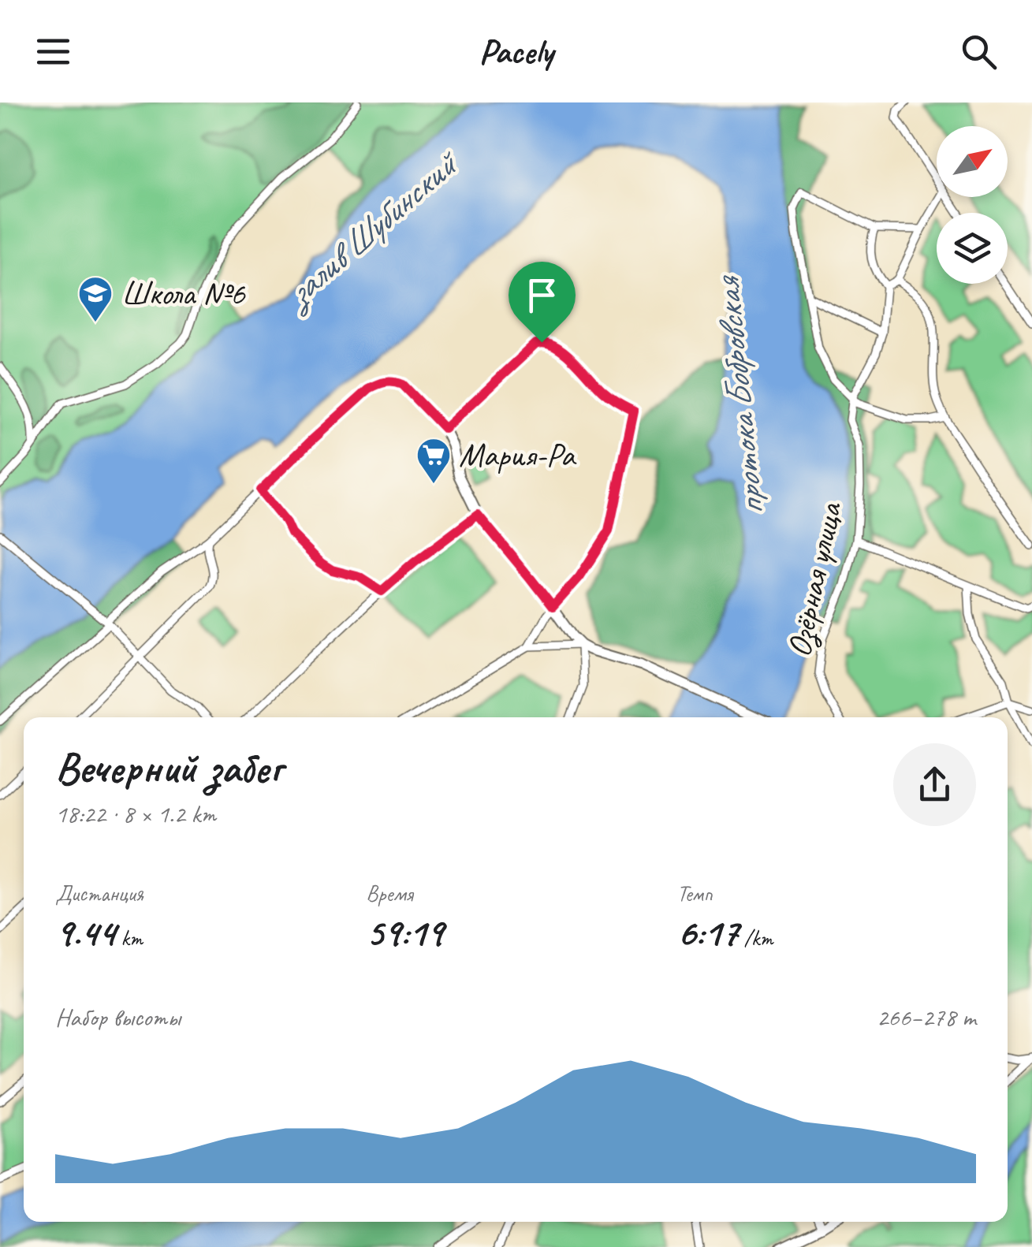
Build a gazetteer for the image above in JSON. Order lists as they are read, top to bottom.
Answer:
{
  "streets": {
    "street": ["Озёрная улица"]
  },
  "water": ["залив Шубинский", "протока Бобровская"],
  "places": {
    "school or university": ["Школа №6"],
    "supermarket": ["Мария-Ра"]
  },
  "north": "top right",
  "page": {
    "header": "Pacely",
    "heading": ["Вечерний забег", "18:22 · 8 × 1.2 km"],
    "stats": [
      ["Дистанция", "9.44 km"],
      ["Время", "59:19"],
      ["Темп", "6:17 /km"]
    ],
    "chart": ["Набор высоты", "266–278 m"]
  }
}
